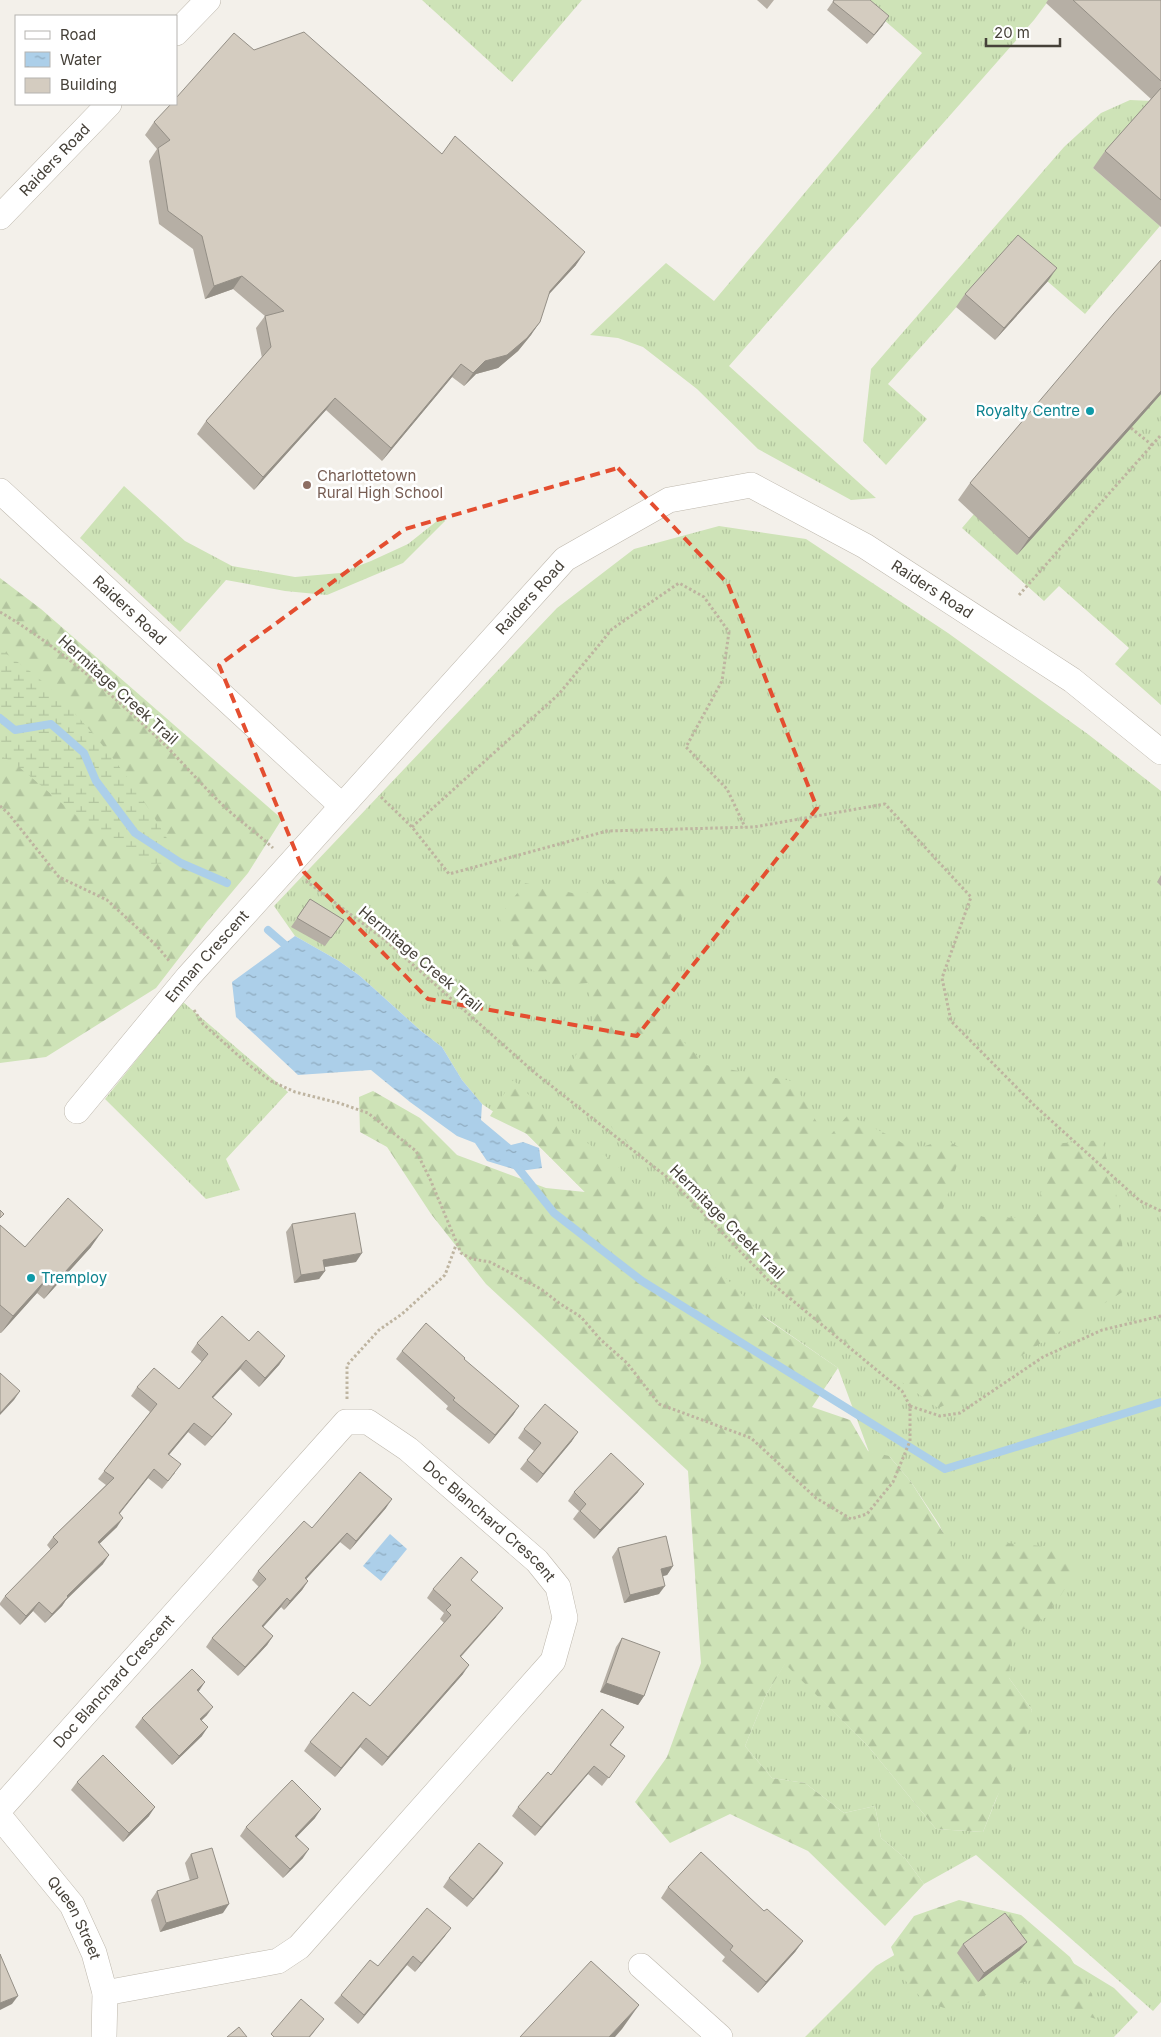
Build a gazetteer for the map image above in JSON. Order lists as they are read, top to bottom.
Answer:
{
  "streets": {
    "street": [
      "Raiders Road",
      "Enman Crescent",
      "Doc Blanchard Crescent",
      "Queen Street"
    ],
    "path": ["Hermitage Creek Trail"]
  },
  "crossings": [
    ["Raiders Road", "Enman Crescent"],
    ["Doc Blanchard Crescent", "Queen Street"]
  ],
  "places": ["Royalty Centre", "Charlottetown Rural High School", "Tremploy"],
  "legend": ["Road", "Water", "Building"],
  "scale_bar": "20 m"
}
